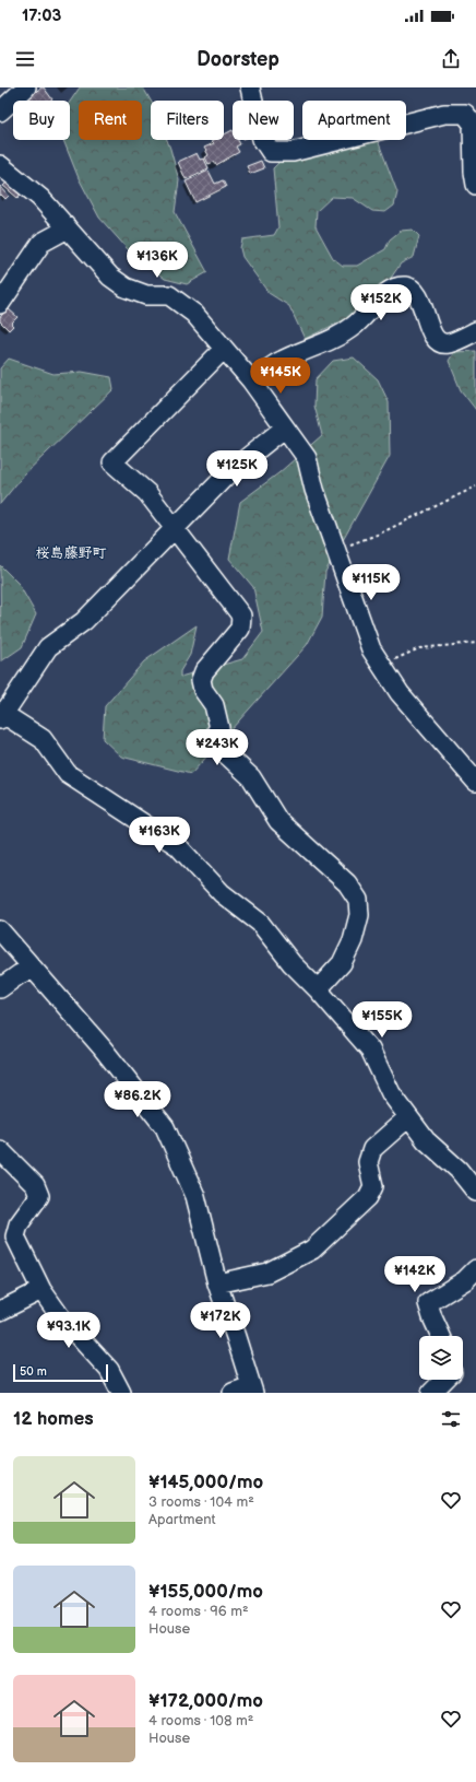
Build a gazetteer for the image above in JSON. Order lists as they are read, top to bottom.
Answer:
{
  "districts": ["桜島藤野町"],
  "scale_bar": "50 m",
  "page": {
    "status": "17:03",
    "header": "Doorstep",
    "chip": [
      "Buy",
      "Rent",
      "Filters",
      "New",
      "Apartment"
    ],
    "price": [
      "¥136K",
      "¥152K",
      "¥145K",
      "¥125K",
      "¥115K",
      "¥243K",
      "¥163K",
      "¥155K",
      "¥86.2K",
      "¥142K",
      "¥172K",
      "¥93.1K"
    ],
    "scale": "50 m",
    "heading": "12 homes",
    "list": [
      {
        "name": "¥145,000/mo",
        "note": "3 rooms · 104 m² · Apartment"
      },
      {
        "name": "¥155,000/mo",
        "note": "4 rooms · 96 m² · House"
      },
      {
        "name": "¥172,000/mo",
        "note": "4 rooms · 108 m² · House"
      }
    ]
  }
}
